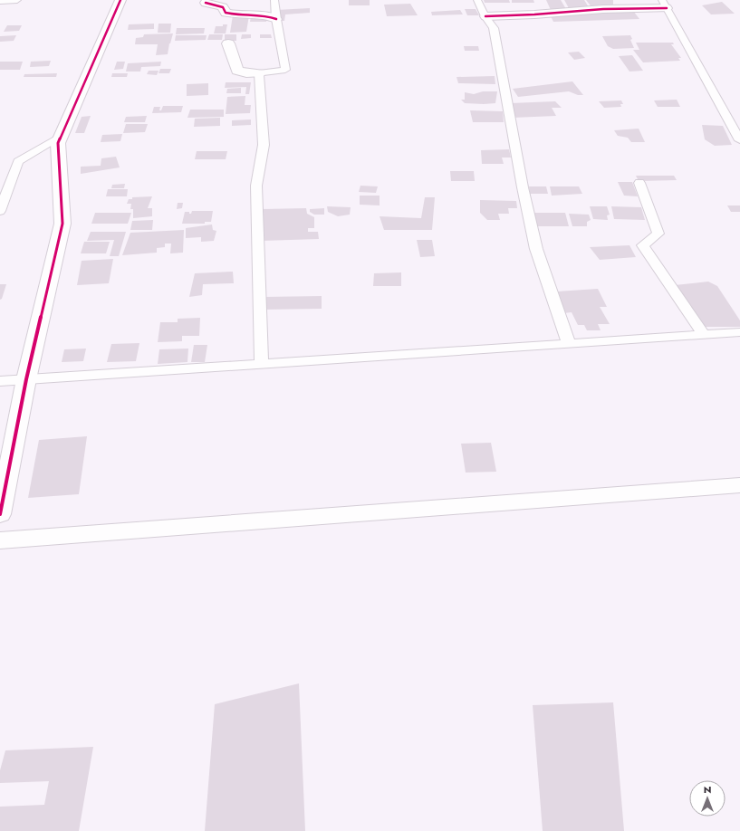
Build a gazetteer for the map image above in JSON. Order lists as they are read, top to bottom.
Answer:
{
  "north": "top"
}
